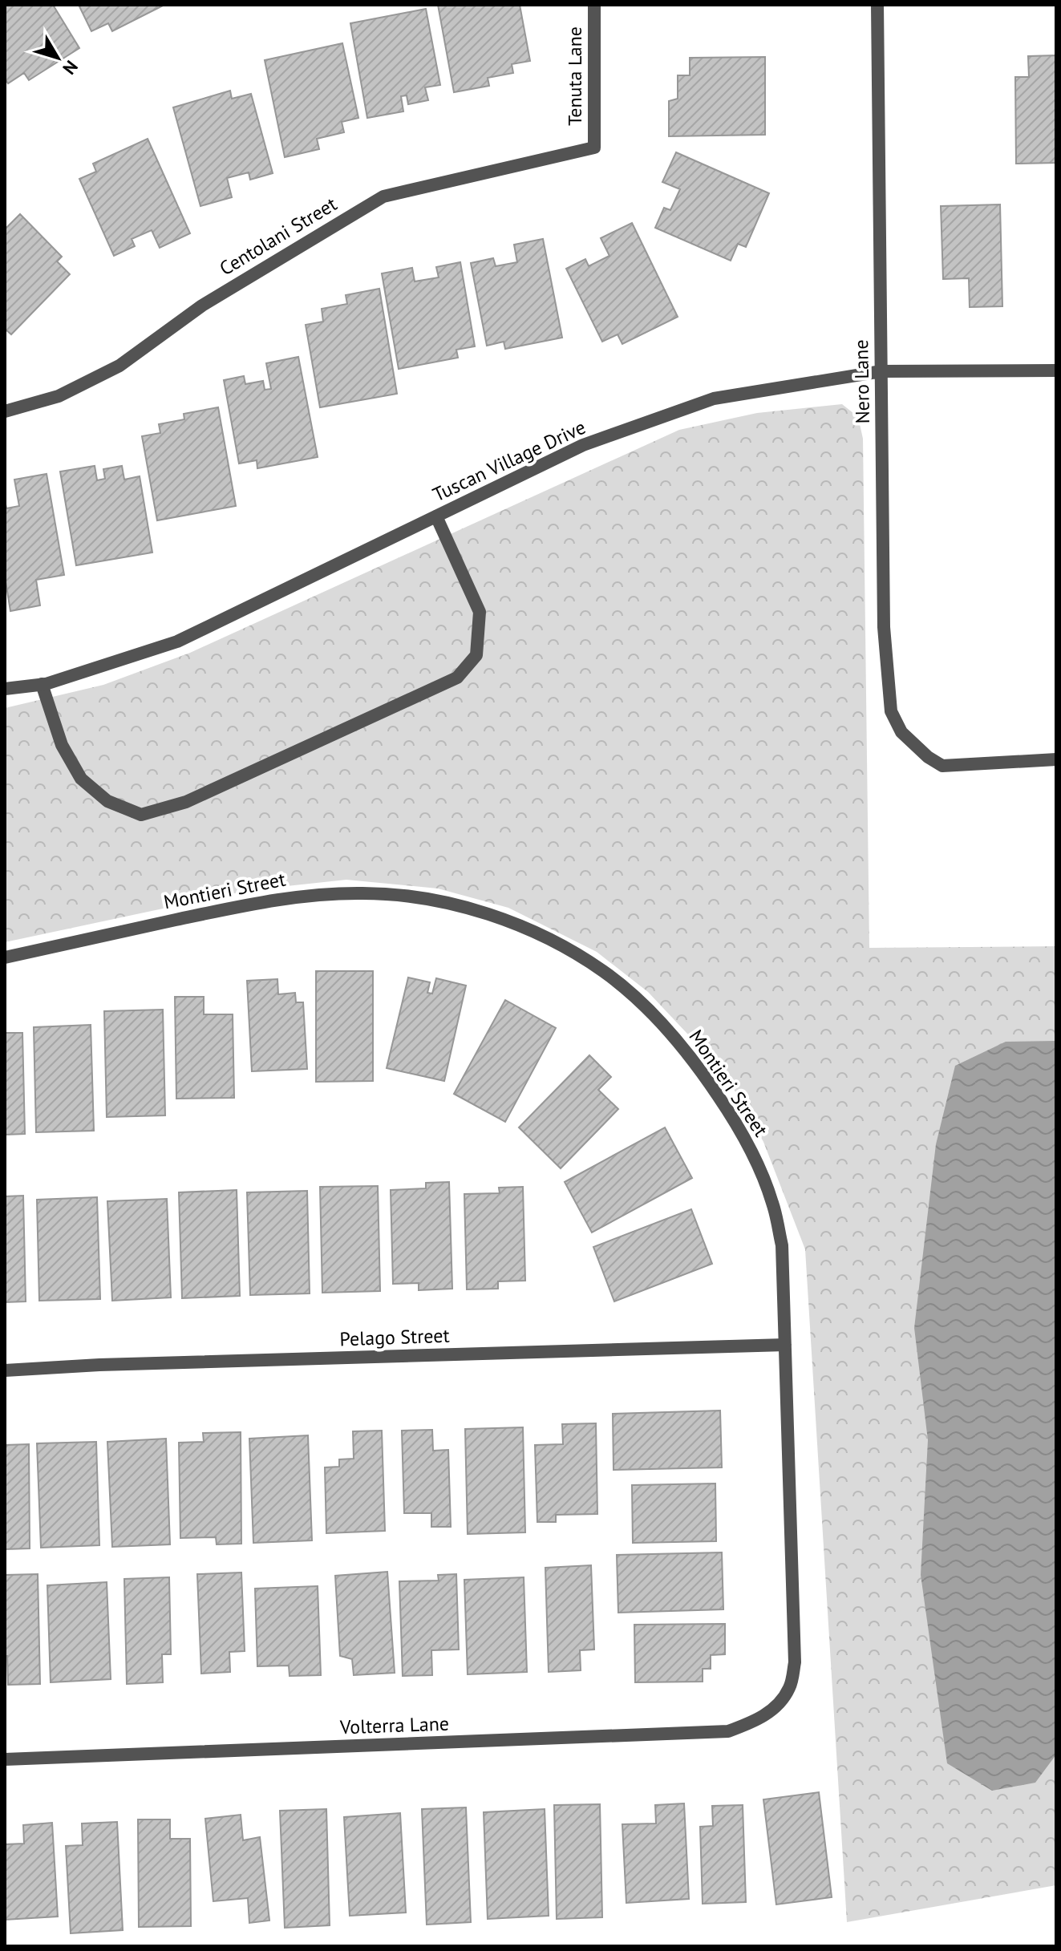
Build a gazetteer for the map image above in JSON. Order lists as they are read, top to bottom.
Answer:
{
  "streets": {
    "street": [
      "Tenuta Lane",
      "Centolani Street",
      "Nero Lane",
      "Tuscan Village Drive",
      "Montieri Street",
      "Pelago Street",
      "Volterra Lane"
    ]
  },
  "crossings": [
    ["Tenuta Lane", "Centolani Street"],
    ["Nero Lane", "Tuscan Village Drive"],
    ["Montieri Street", "Pelago Street"],
    ["Montieri Street", "Volterra Lane"]
  ],
  "north": "bottom right"
}
